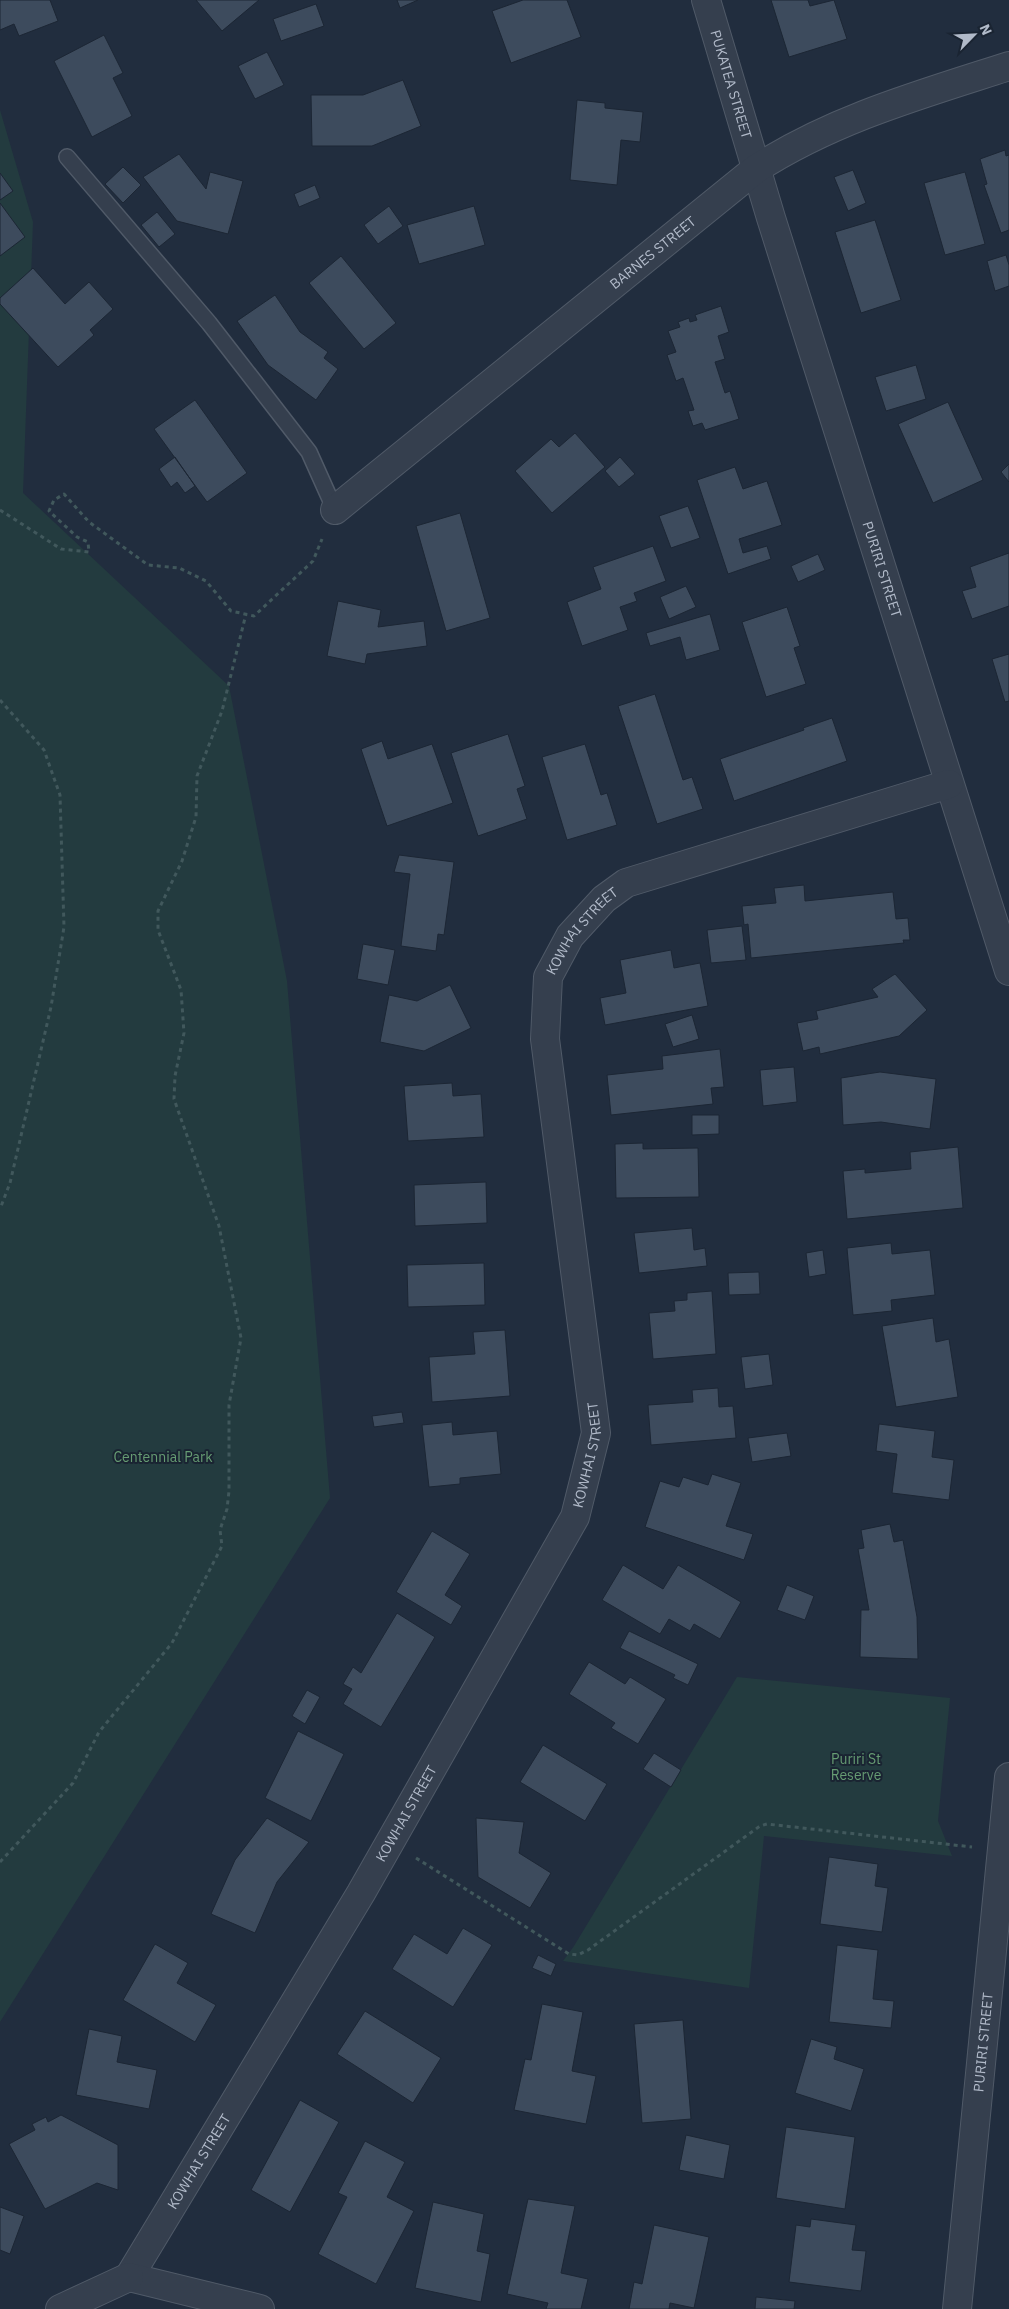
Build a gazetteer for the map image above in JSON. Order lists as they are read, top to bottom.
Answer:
{
  "streets": {
    "street": [
      "PUKATEA STREET",
      "BARNES STREET",
      "PURIRI STREET",
      "KOWHAI STREET"
    ]
  },
  "crossings": [
    ["PUKATEA STREET", "BARNES STREET"],
    ["PUKATEA STREET", "PURIRI STREET"],
    ["BARNES STREET", "PURIRI STREET"],
    ["PURIRI STREET", "KOWHAI STREET"]
  ],
  "parks": ["Centennial Park", "Puriri St Reserve"],
  "north": "top right"
}
